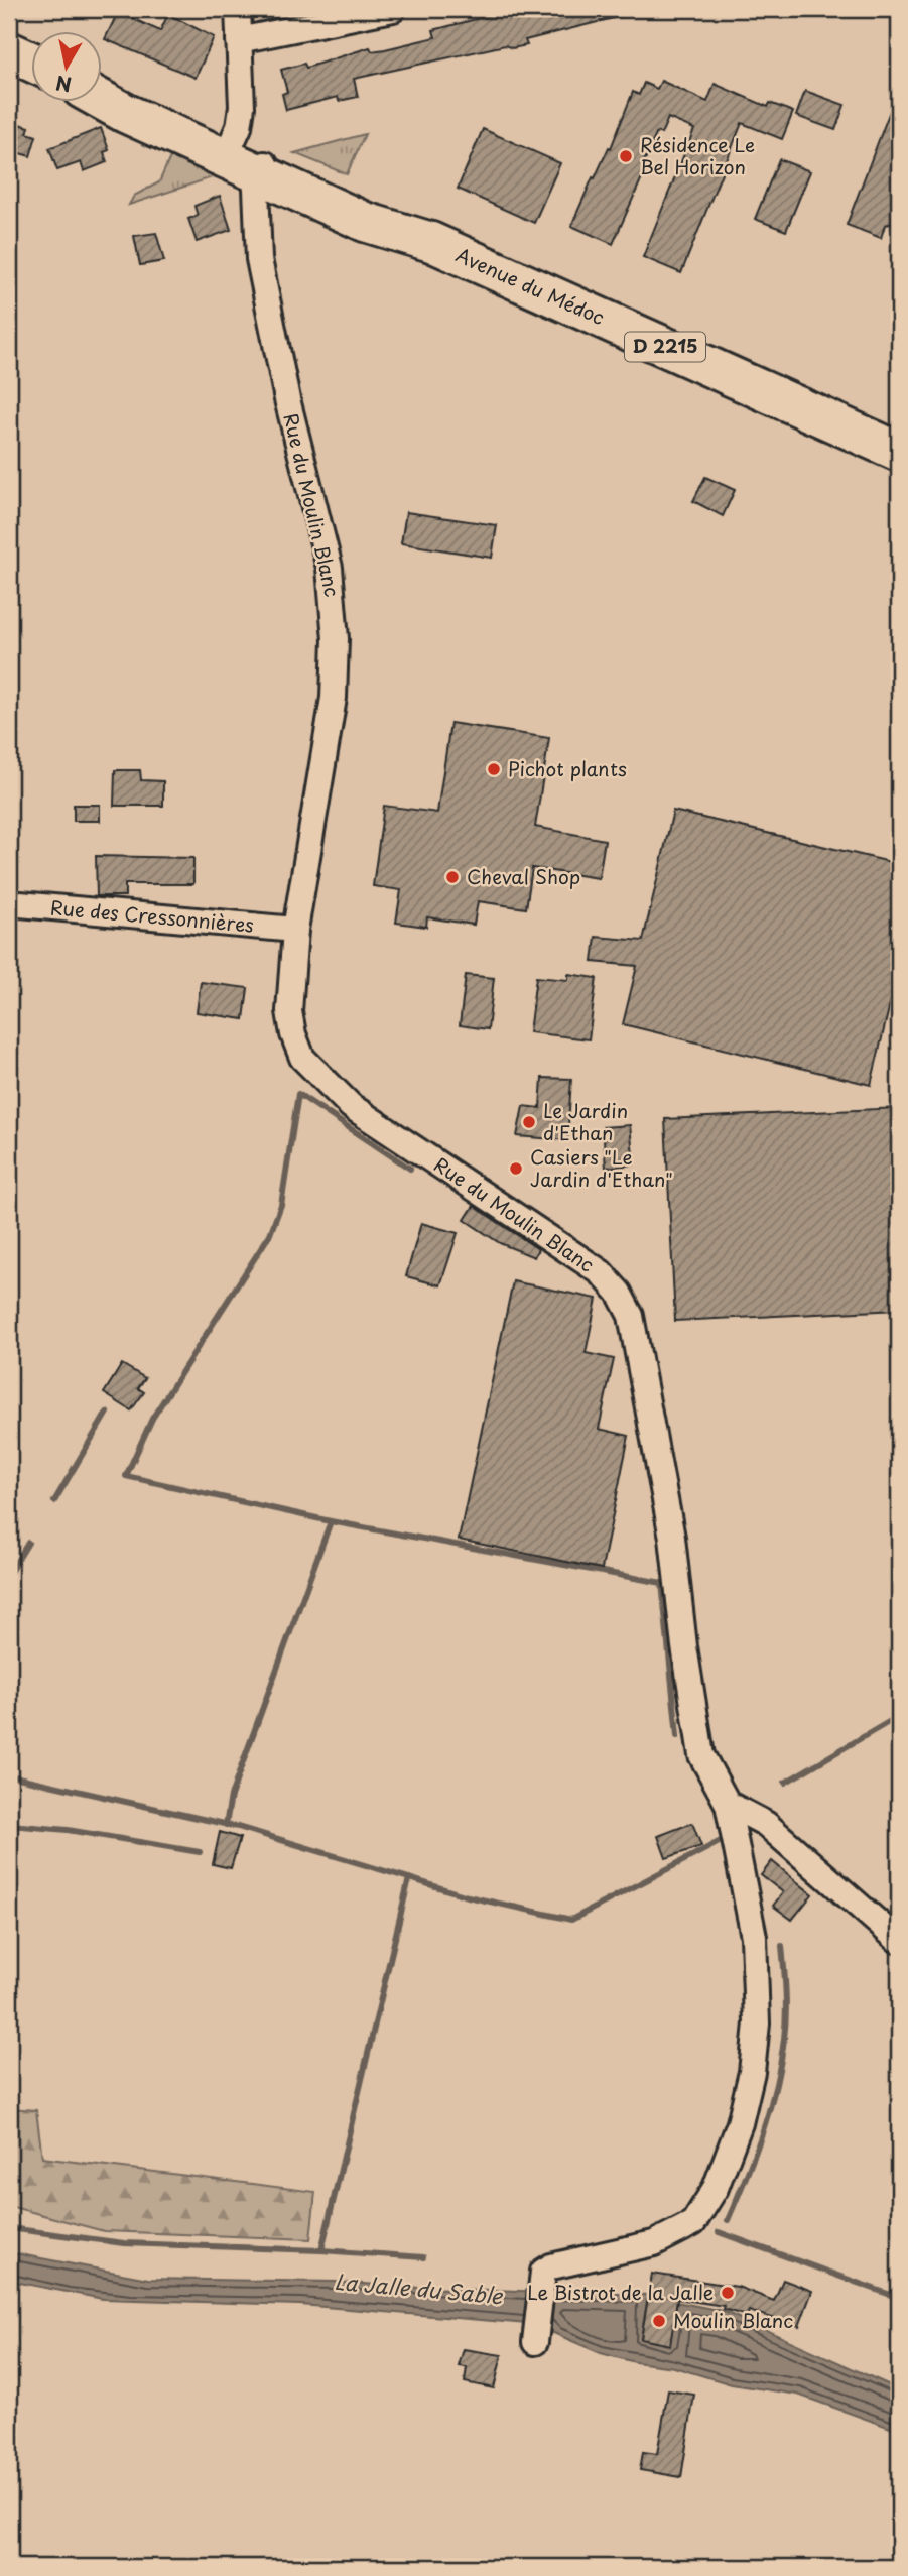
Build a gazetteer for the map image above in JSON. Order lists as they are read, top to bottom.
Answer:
{
  "streets": {
    "main road": ["Avenue du Médoc", "D 2215"],
    "street": ["Rue du Moulin Blanc", "Rue des Cressonnières"]
  },
  "crossings": [
    ["Avenue du Médoc", "Rue du Moulin Blanc"],
    ["Rue du Moulin Blanc", "Rue des Cressonnières"]
  ],
  "water": ["La Jalle du Sable"],
  "places": [
    "Résidence Le Bel Horizon",
    "Pichot plants",
    "Cheval Shop",
    "Le Jardin d'Ethan",
    "Casiers \"Le Jardin d'Ethan\"",
    "Le Bistrot de la Jalle",
    "Moulin Blanc"
  ],
  "north": "bottom"
}
